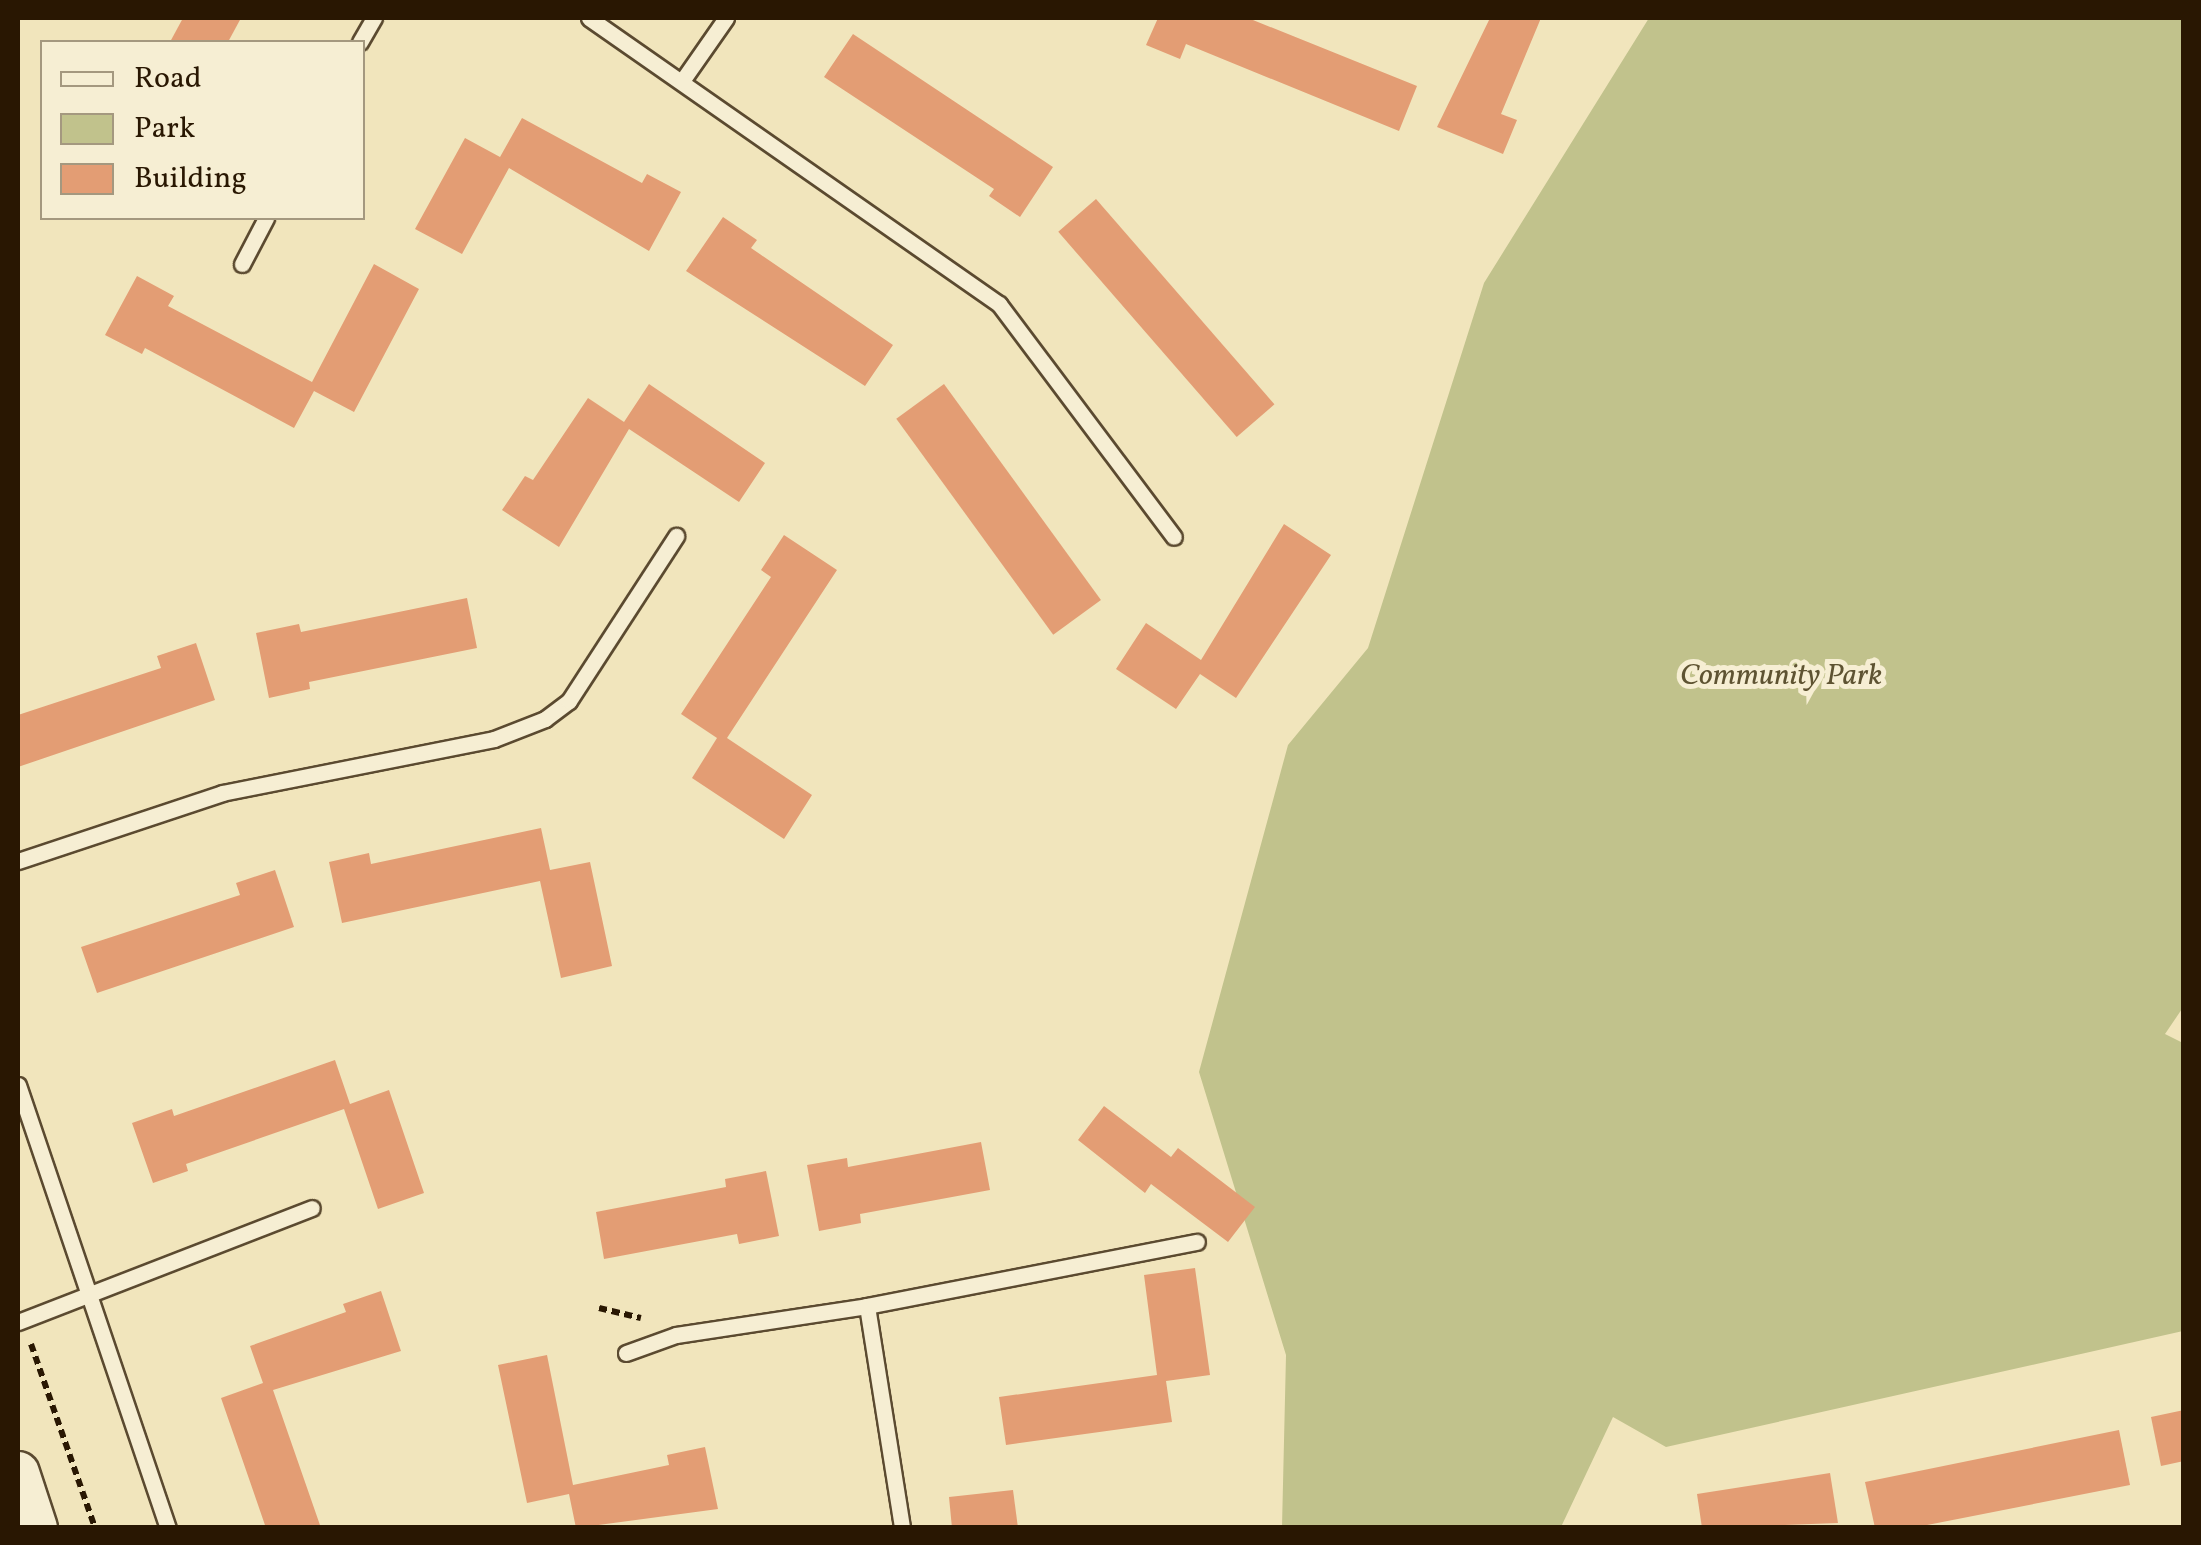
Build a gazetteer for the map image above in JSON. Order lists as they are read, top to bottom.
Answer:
{
  "parks": ["Community Park"],
  "legend": ["Road", "Park", "Building"]
}
